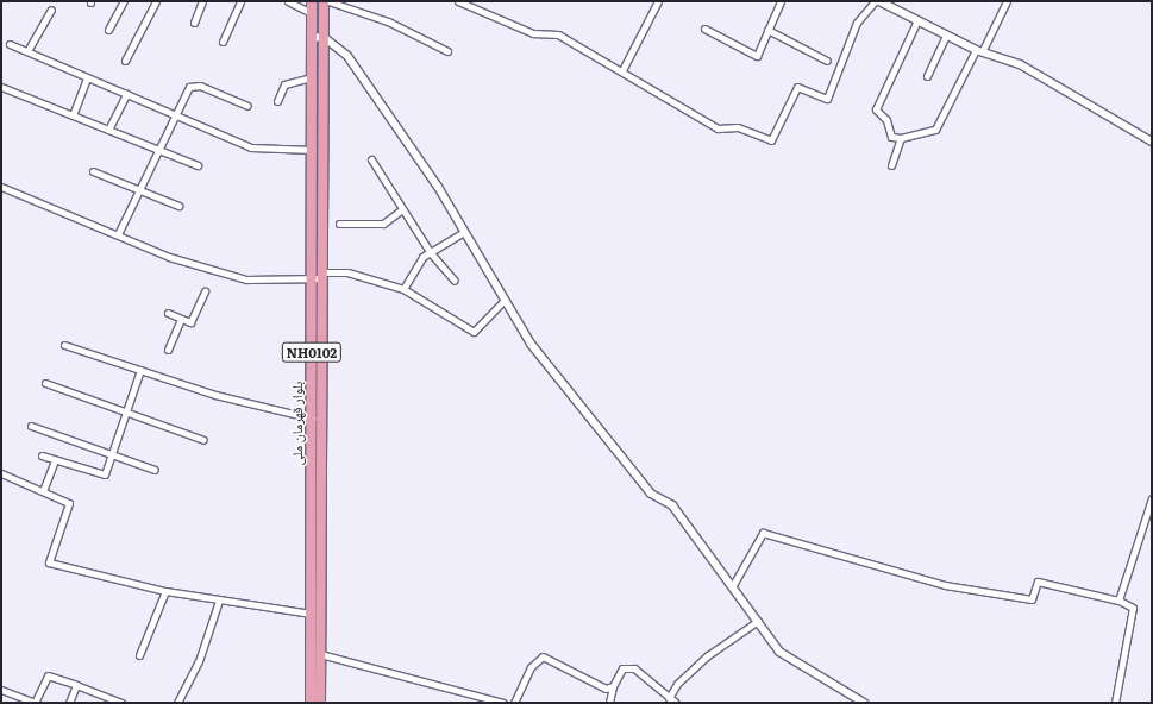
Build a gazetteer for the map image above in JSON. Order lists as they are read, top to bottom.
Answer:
{
  "streets": {
    "highway": ["NH0102", "بلوار قهرمان ملی"]
  }
}
